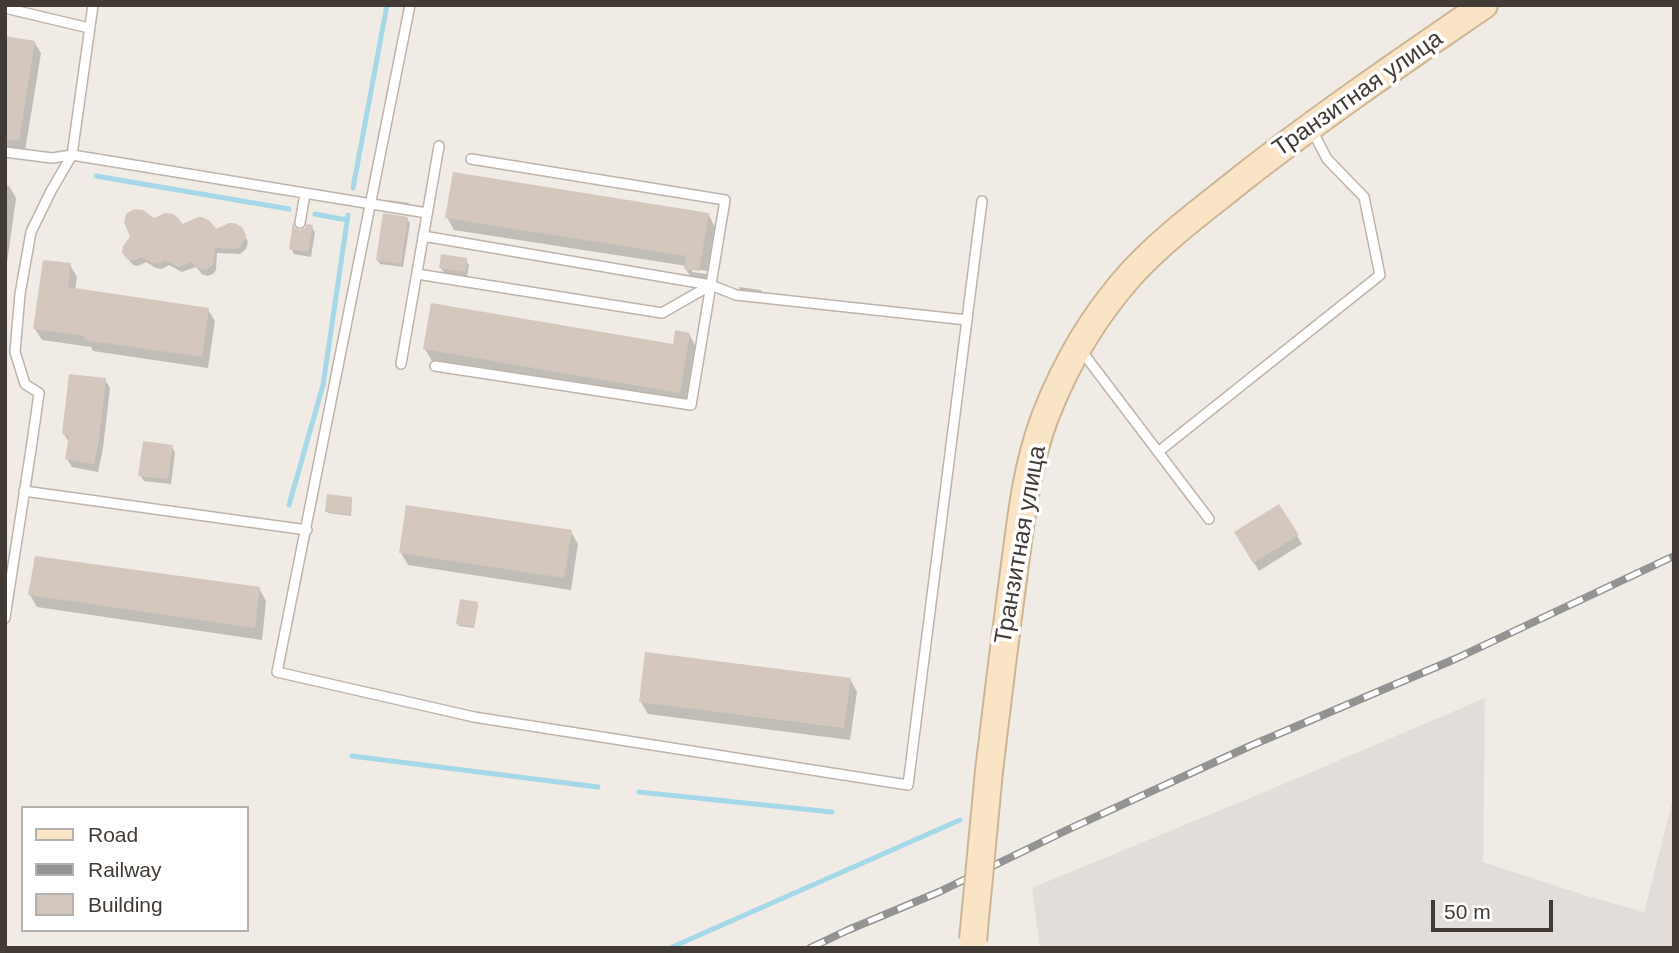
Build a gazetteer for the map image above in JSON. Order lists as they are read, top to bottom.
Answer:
{
  "streets": {
    "main road": ["Транзитная улица"]
  },
  "legend": ["Road", "Railway", "Building"],
  "scale_bar": "50 m"
}
